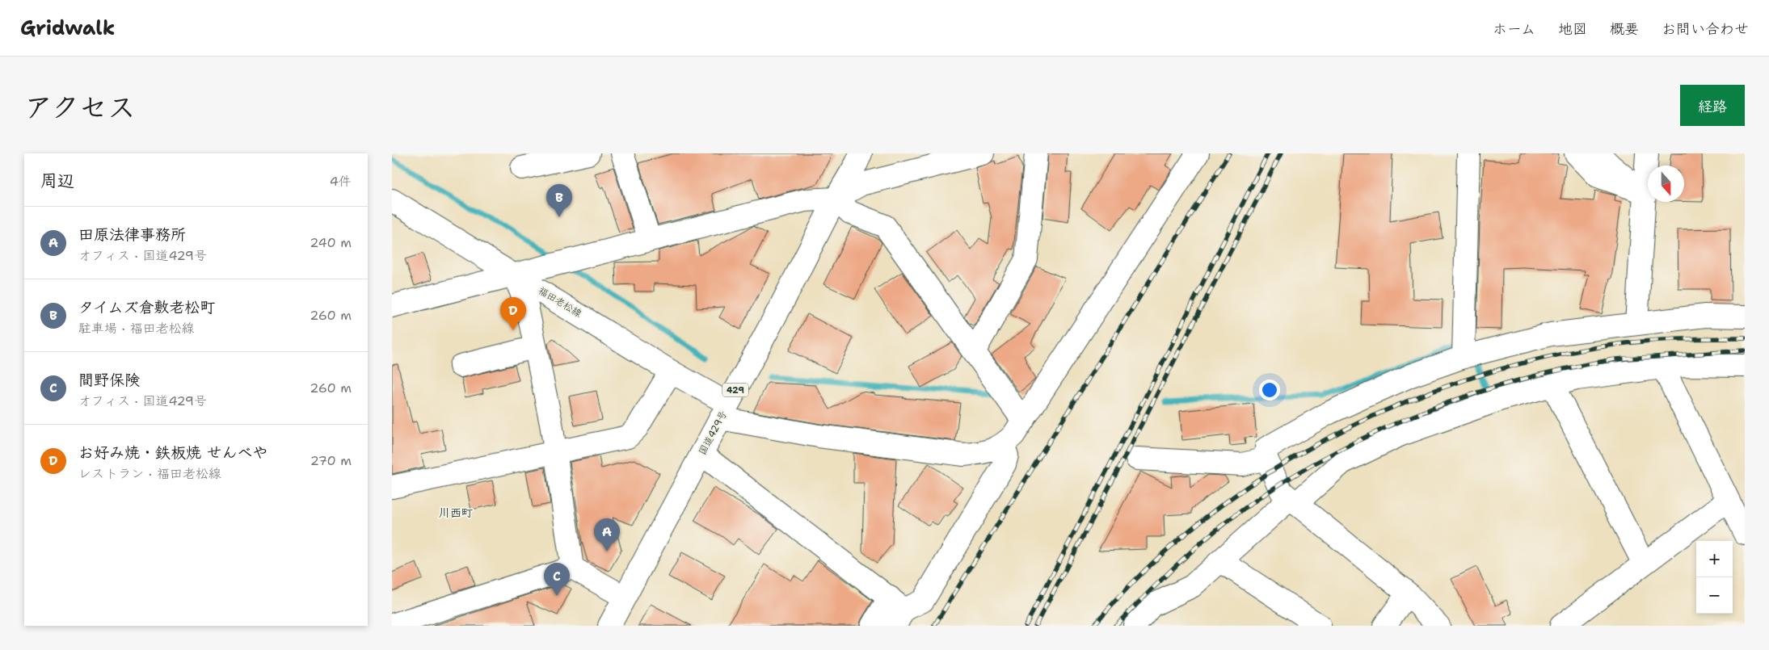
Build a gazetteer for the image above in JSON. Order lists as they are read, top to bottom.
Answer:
{
  "streets": {
    "main road": ["福田老松線", "429", "国道429号"]
  },
  "crossings": [
    ["福田老松線", "国道429号"]
  ],
  "districts": ["川西町"],
  "north": "bottom",
  "page": {
    "header": "Gridwalk",
    "nav": [
      "ホーム",
      "地図",
      "概要",
      "お問い合わせ"
    ],
    "title": "アクセス",
    "buttons": "経路",
    "heading": ["周辺", "4件"],
    "pins": [
      "B",
      "D",
      "A",
      "C"
    ],
    "list": [
      {
        "mark": "A",
        "name": "田原法律事務所",
        "note": "オフィス · 国道429号",
        "value": "240 m"
      },
      {
        "mark": "B",
        "name": "タイムズ倉敷老松町",
        "note": "駐車場 · 福田老松線",
        "value": "260 m"
      },
      {
        "mark": "C",
        "name": "間野保険",
        "note": "オフィス · 国道429号",
        "value": "260 m"
      },
      {
        "mark": "D",
        "name": "お好み焼・鉄板焼 せんべや",
        "note": "レストラン · 福田老松線",
        "value": "270 m"
      }
    ],
    "map_buttons": ["+", "−"]
  }
}
